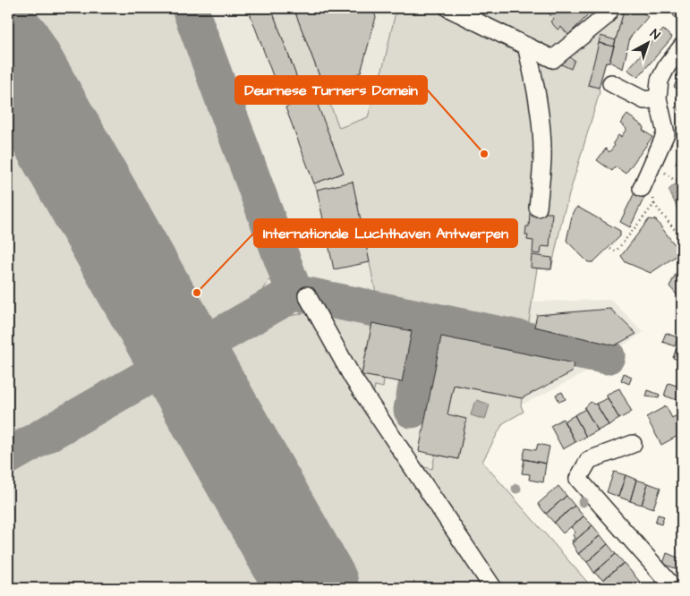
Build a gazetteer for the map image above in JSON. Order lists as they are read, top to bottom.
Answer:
{
  "places": ["Deurnese Turners Domein", "Internationale Luchthaven Antwerpen"],
  "north": "top right"
}
